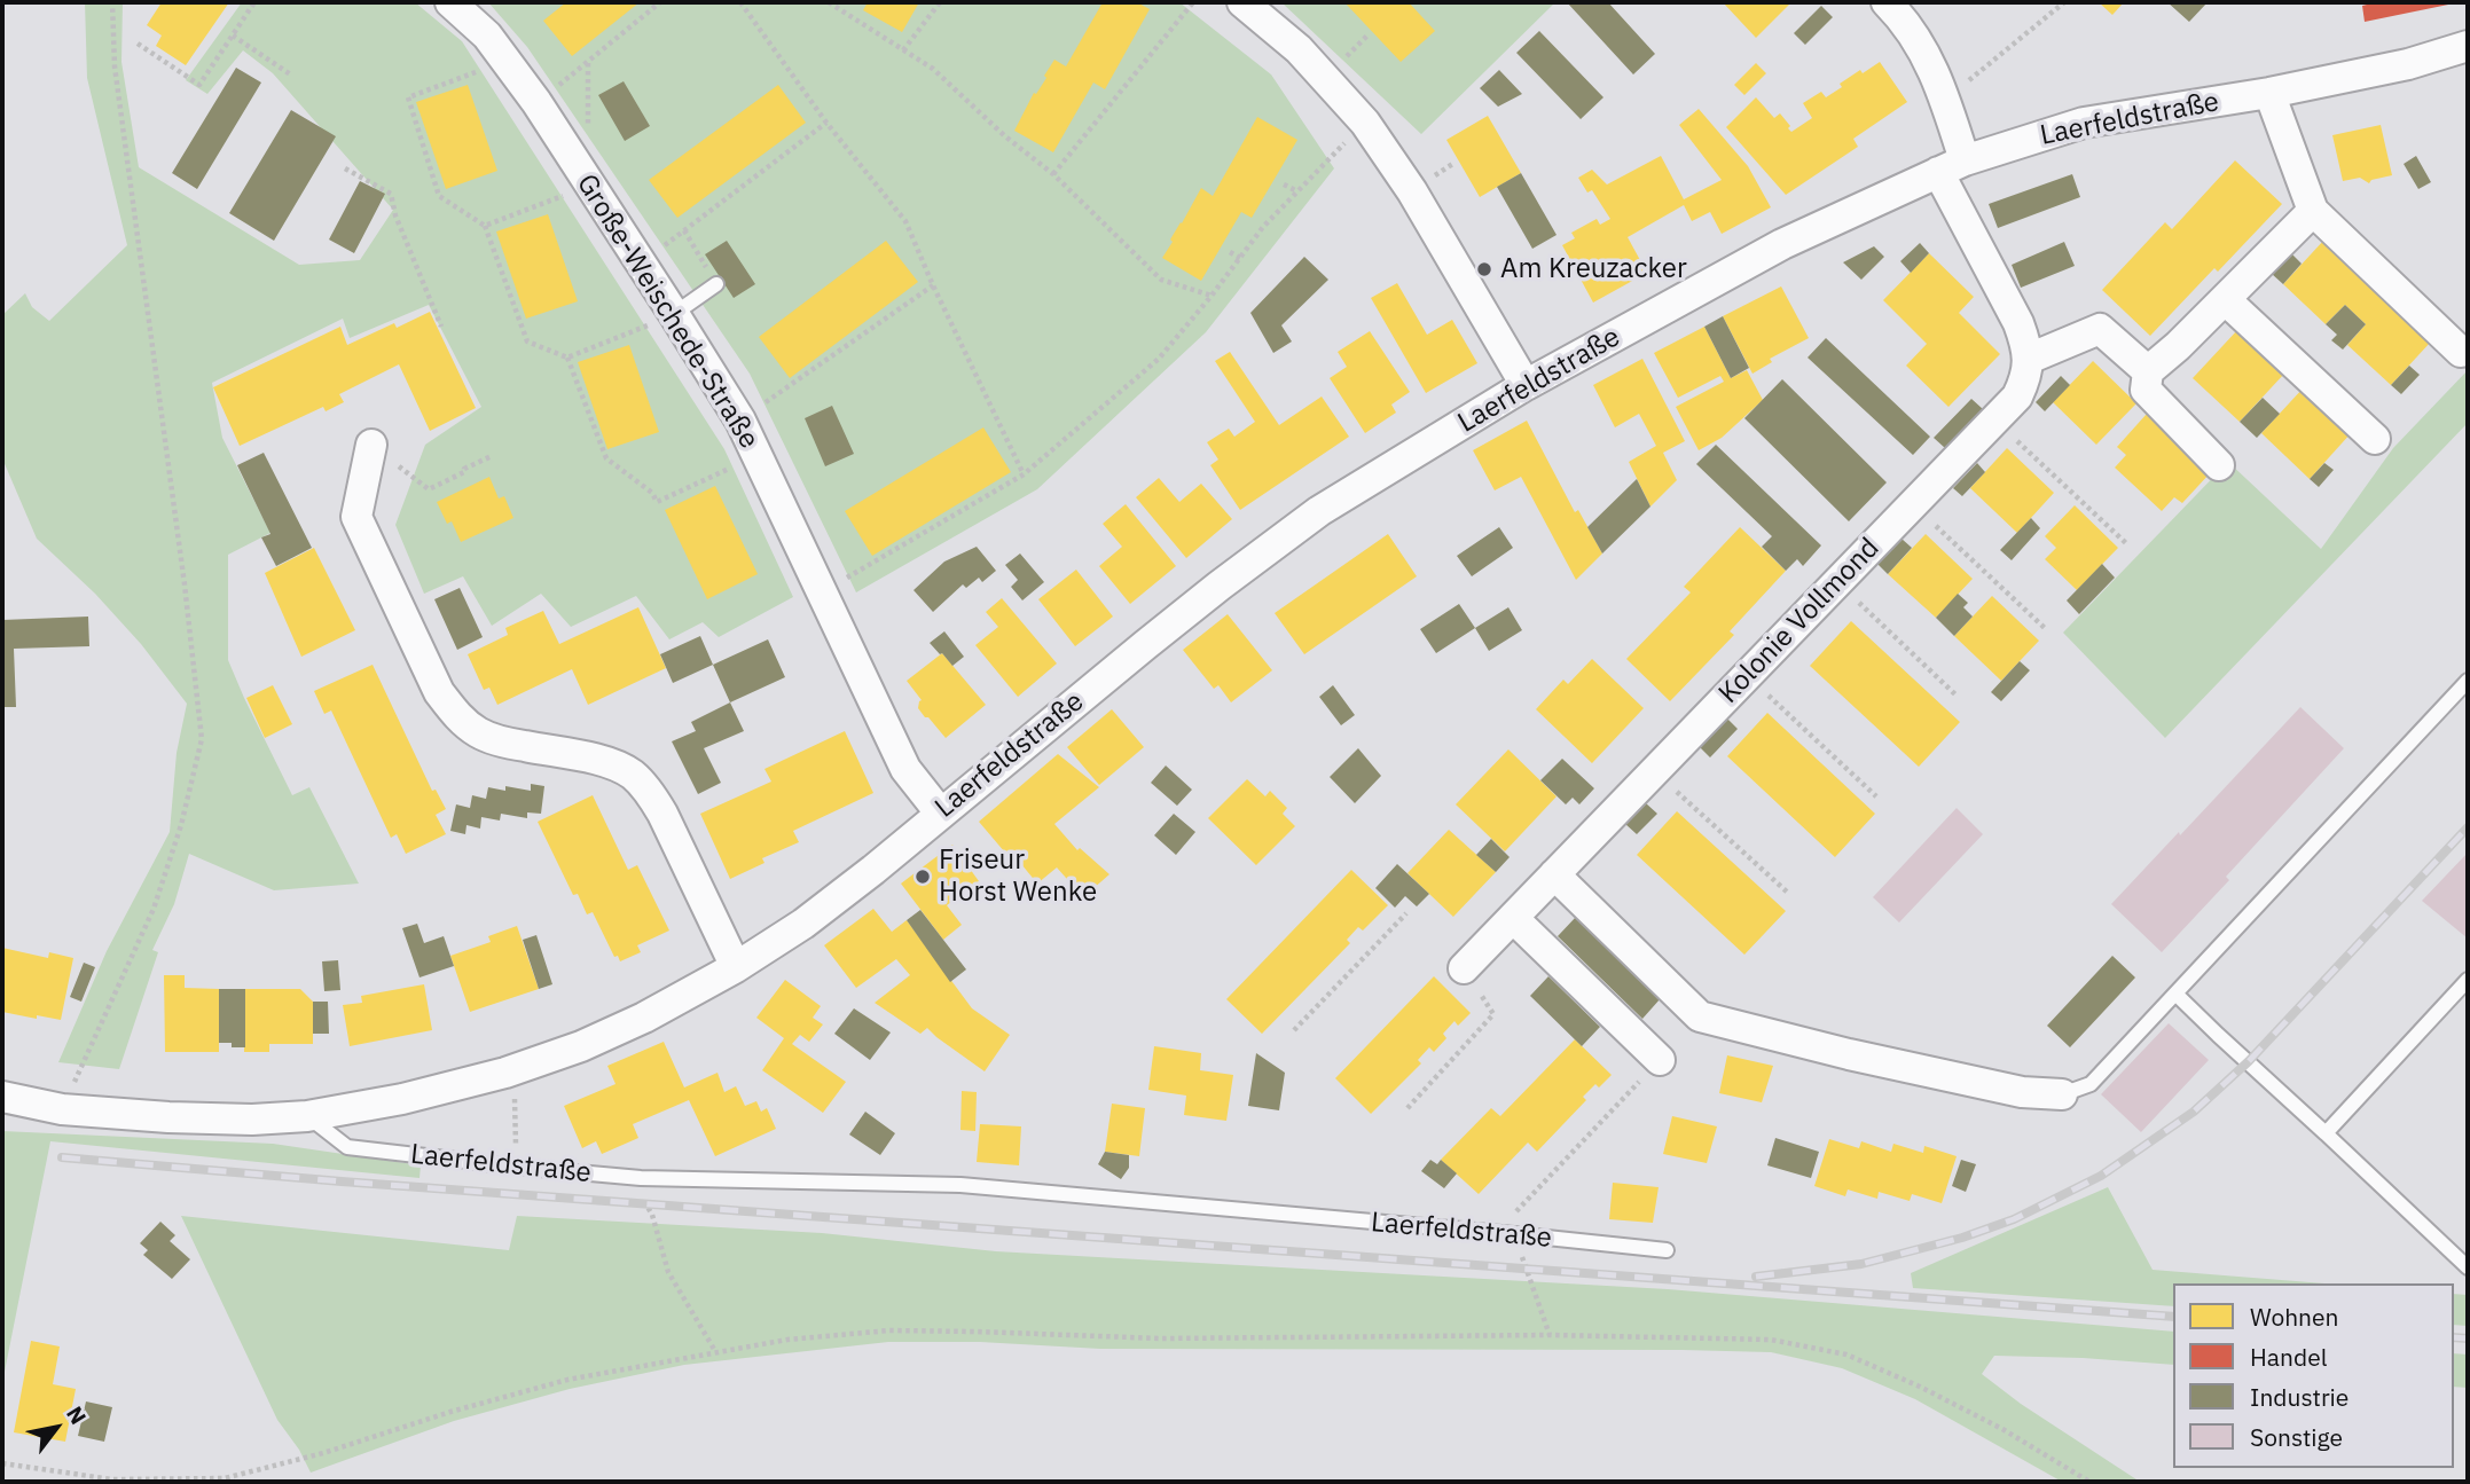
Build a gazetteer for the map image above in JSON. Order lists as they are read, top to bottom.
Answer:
{
  "streets": {
    "street": ["Laerfeldstraße", "Große-Weischede-Straße", "Kolonie Vollmond"]
  },
  "crossings": [
    ["Laerfeldstraße", "Große-Weischede-Straße"]
  ],
  "places": ["Am Kreuzacker", "Friseur Horst Wenke"],
  "legend": [
    "Wohnen",
    "Handel",
    "Industrie",
    "Sonstige"
  ],
  "north": "top right"
}
